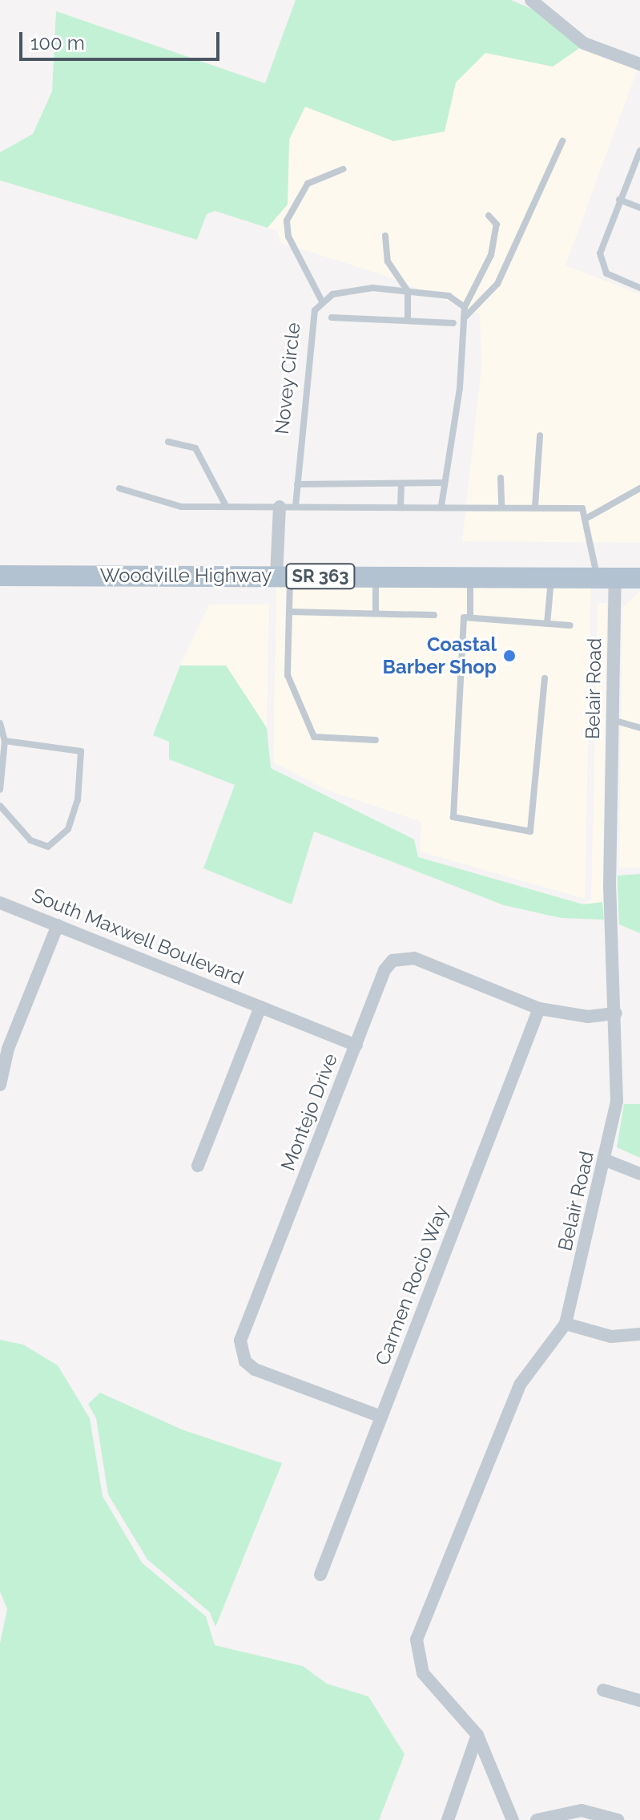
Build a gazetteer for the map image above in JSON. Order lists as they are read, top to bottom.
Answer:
{
  "streets": {
    "main road": ["Woodville Highway", "SR 363"],
    "street": [
      "Belair Road",
      "South Maxwell Boulevard",
      "Montejo Drive",
      "Carmen Rocio Way"
    ],
    "lane": ["Novey Circle"]
  },
  "crossings": [
    ["Woodville Highway", "Belair Road"],
    ["Belair Road", "Montejo Drive"],
    ["South Maxwell Boulevard", "Montejo Drive"],
    ["Montejo Drive", "Carmen Rocio Way"]
  ],
  "places": ["Coastal Barber Shop"],
  "scale_bar": "100 m"
}
